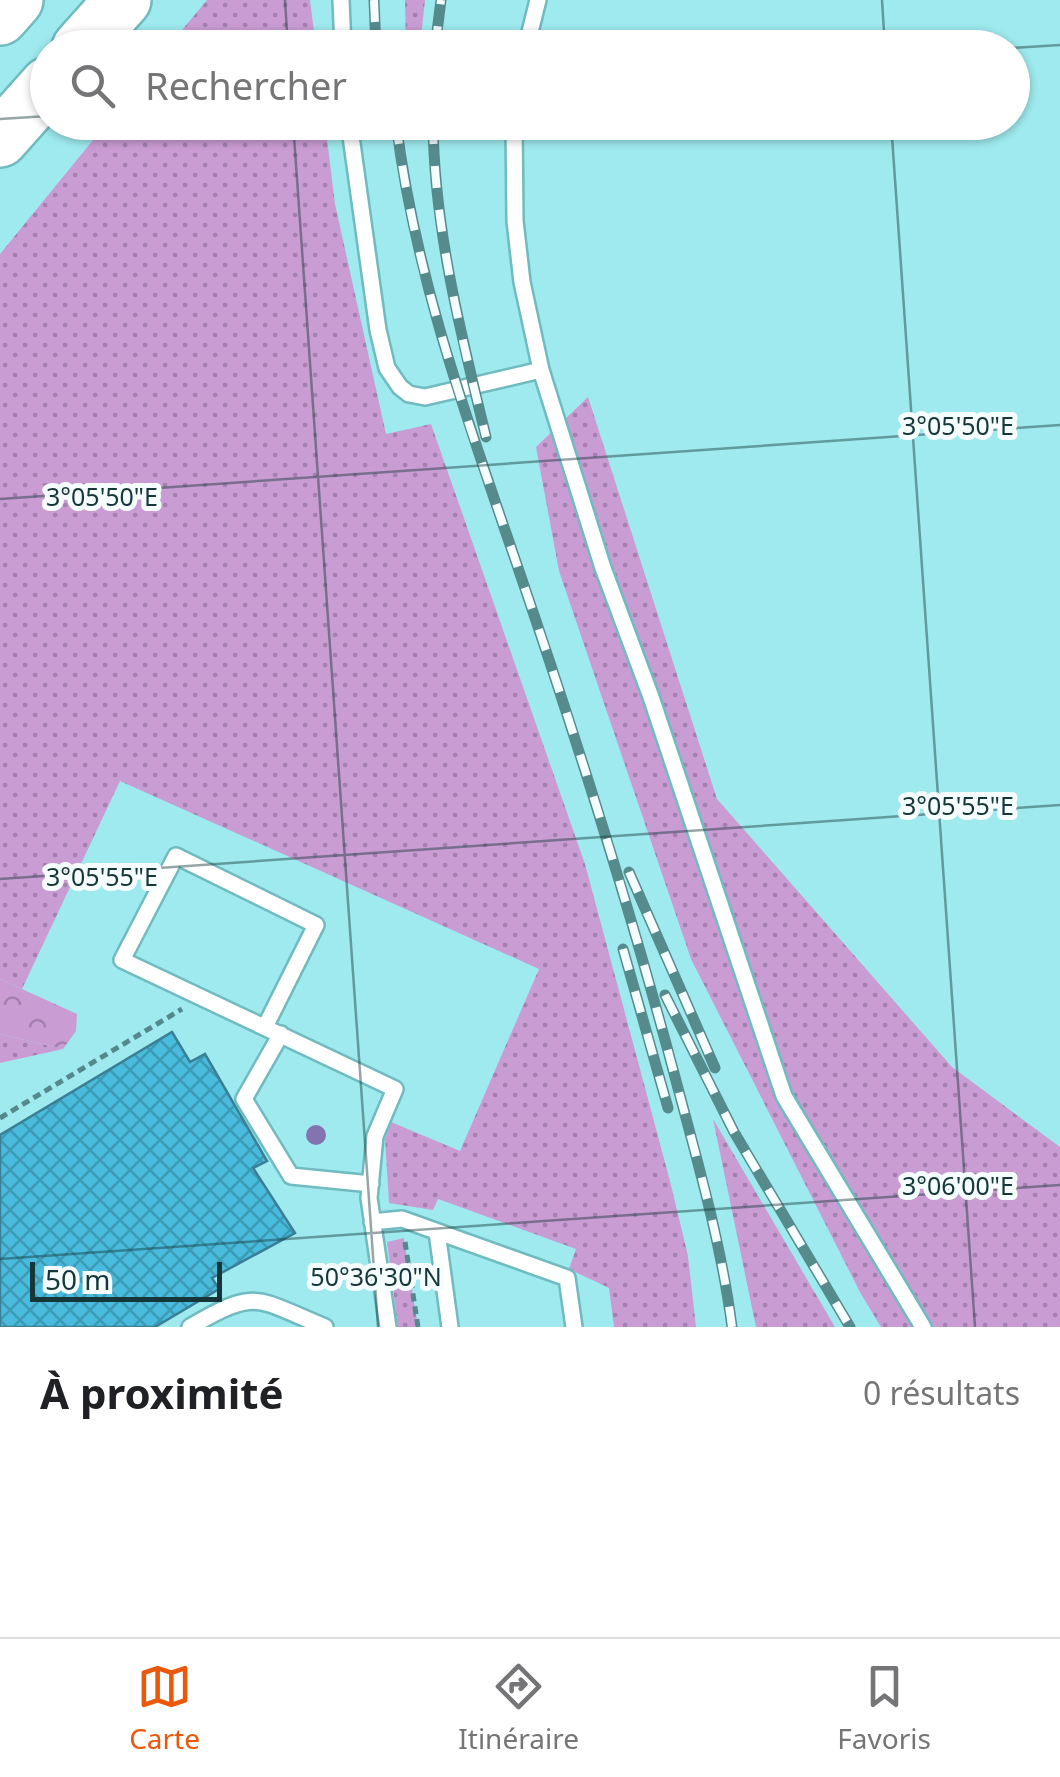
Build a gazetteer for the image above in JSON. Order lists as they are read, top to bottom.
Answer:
{
  "scale_bar": "50 m",
  "page": {
    "search": "Rechercher",
    "scale": "50 m",
    "heading": ["À proximité", "0 résultats"],
    "nav": ["Carte", "Itinéraire", "Favoris"]
  },
  "coordinates": [
    "3°05'50\"E",
    "3°05'55\"E",
    "3°06'00\"E",
    "50°36'30\"N"
  ]
}
